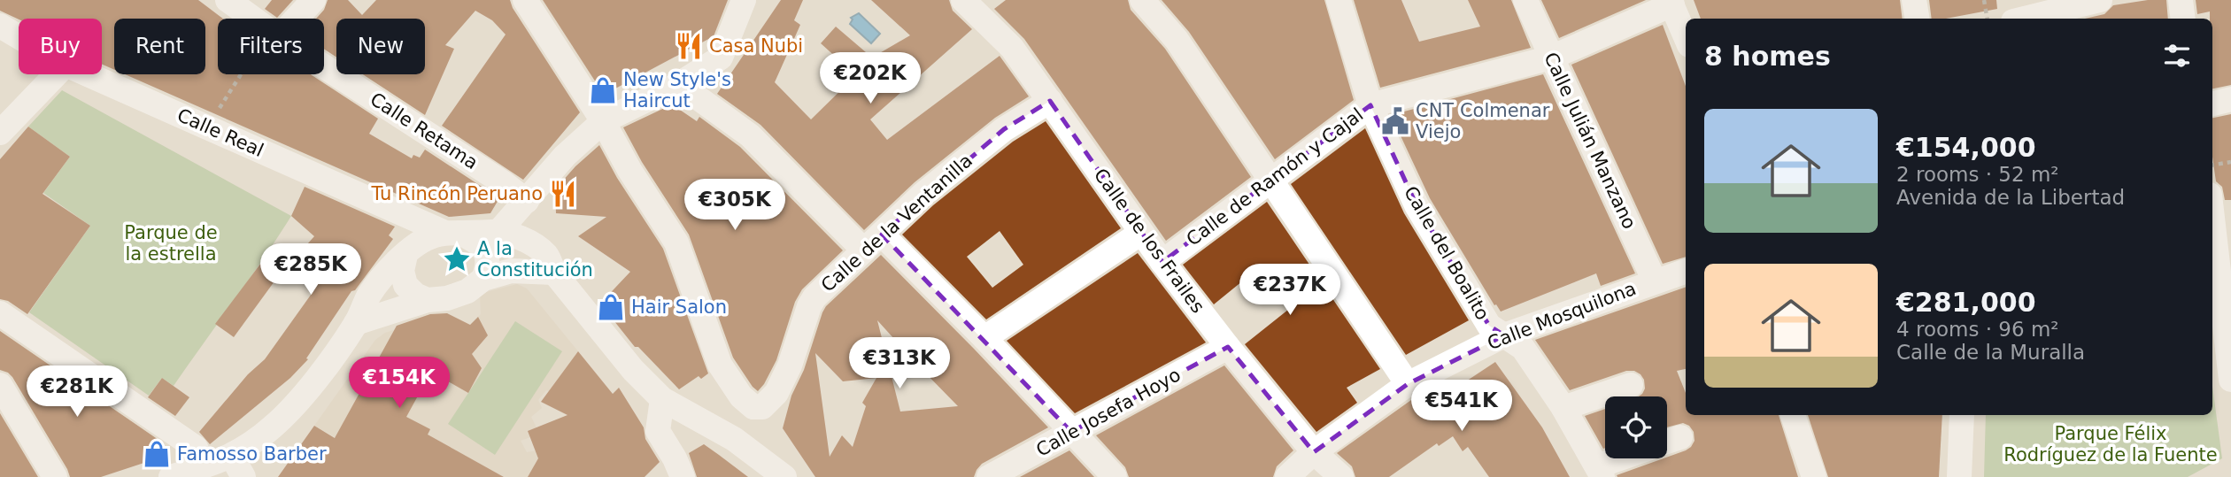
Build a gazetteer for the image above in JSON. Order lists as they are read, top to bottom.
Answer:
{
  "streets": {
    "street": [
      "Calle Retama",
      "Calle Real",
      "Calle Julián Manzano",
      "Calle de Ramón y Cajal",
      "Calle de la Ventanilla",
      "Calle de los Frailes",
      "Calle del Boalito",
      "Calle Mosquilona",
      "Calle Josefa Hoyo"
    ]
  },
  "crossings": [
    ["Calle Julián Manzano", "Calle de Ramón y Cajal"],
    ["Calle Julián Manzano", "Calle Mosquilona"],
    ["Calle de Ramón y Cajal", "Calle de los Frailes"],
    ["Calle de Ramón y Cajal", "Calle del Boalito"],
    ["Calle de la Ventanilla", "Calle de los Frailes"],
    ["Calle de los Frailes", "Calle Mosquilona"],
    ["Calle de los Frailes", "Calle Josefa Hoyo"],
    ["Calle del Boalito", "Calle Mosquilona"]
  ],
  "parks": ["Parque de la estrella", "Parque Félix Rodríguez de la Fuente"],
  "places": {
    "restaurant": ["Casa Nubi", "Tu Rincón Peruano"],
    "shop": ["New Style's Haircut", "Hair Salon", "Famosso Barber"],
    "public building": ["CNT Colmenar Viejo"],
    "place": ["A la Constitución"]
  },
  "page": {
    "chip": [
      "Buy",
      "Rent",
      "Filters",
      "New"
    ],
    "heading": "8 homes",
    "price": [
      "€202K",
      "€305K",
      "€285K",
      "€237K",
      "€313K",
      "€154K",
      "€281K",
      "€541K"
    ],
    "list": [
      {
        "name": "€154,000",
        "note": "2 rooms · 52 m² · Avenida de la Libertad"
      },
      {
        "name": "€281,000",
        "note": "4 rooms · 96 m² · Calle de la Muralla"
      }
    ]
  }
}
